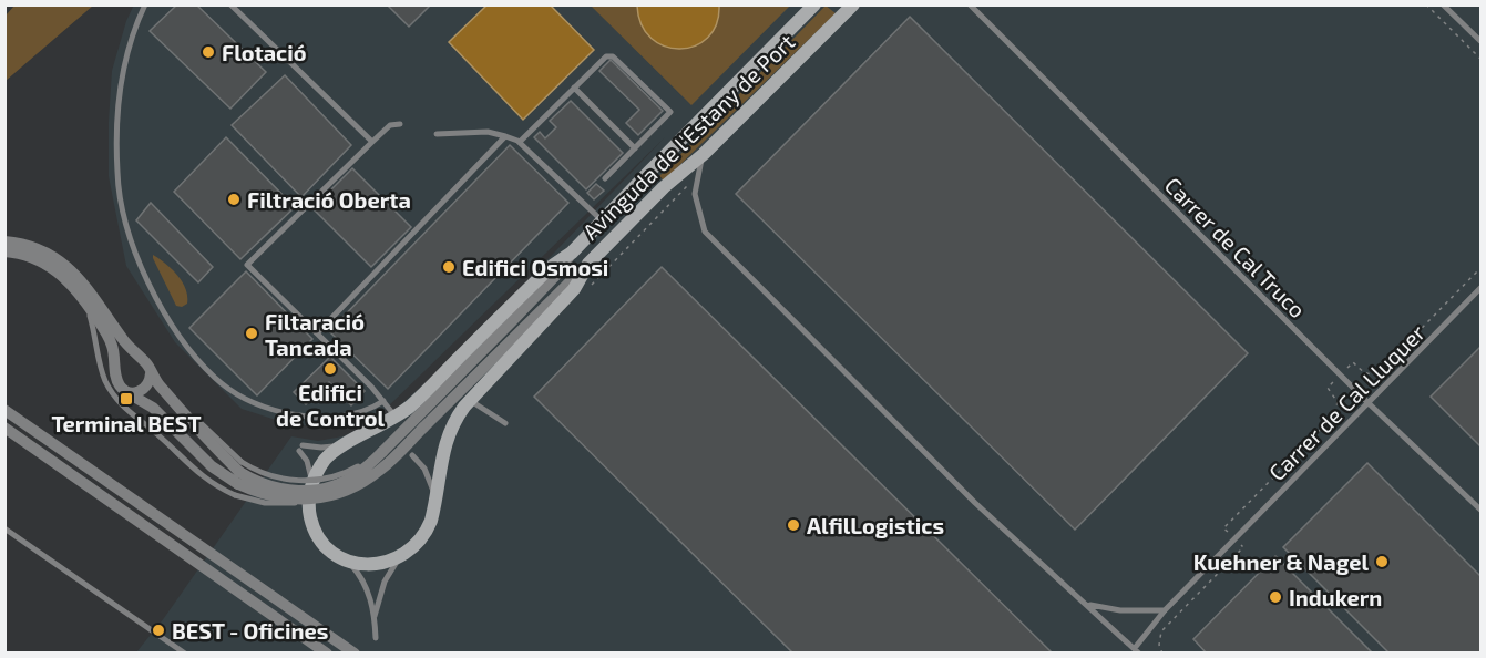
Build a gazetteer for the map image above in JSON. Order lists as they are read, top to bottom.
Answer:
{
  "streets": {
    "street": ["Avinguda de l'Estany de Port"],
    "lane": ["Carrer de Cal Truco", "Carrer de Cal Lluquer"]
  },
  "crossings": [
    ["Carrer de Cal Truco", "Carrer de Cal Lluquer"]
  ],
  "places": {
    "other": [
      "Flotació",
      "Filtració Oberta",
      "Edifici Osmosi",
      "Filtaració Tancada",
      "Edifici de Control",
      "AlfilLogistics",
      "Kuehner & Nagel",
      "Indukern",
      "BEST - Oficines"
    ],
    "transit": ["Terminal BEST"]
  }
}
